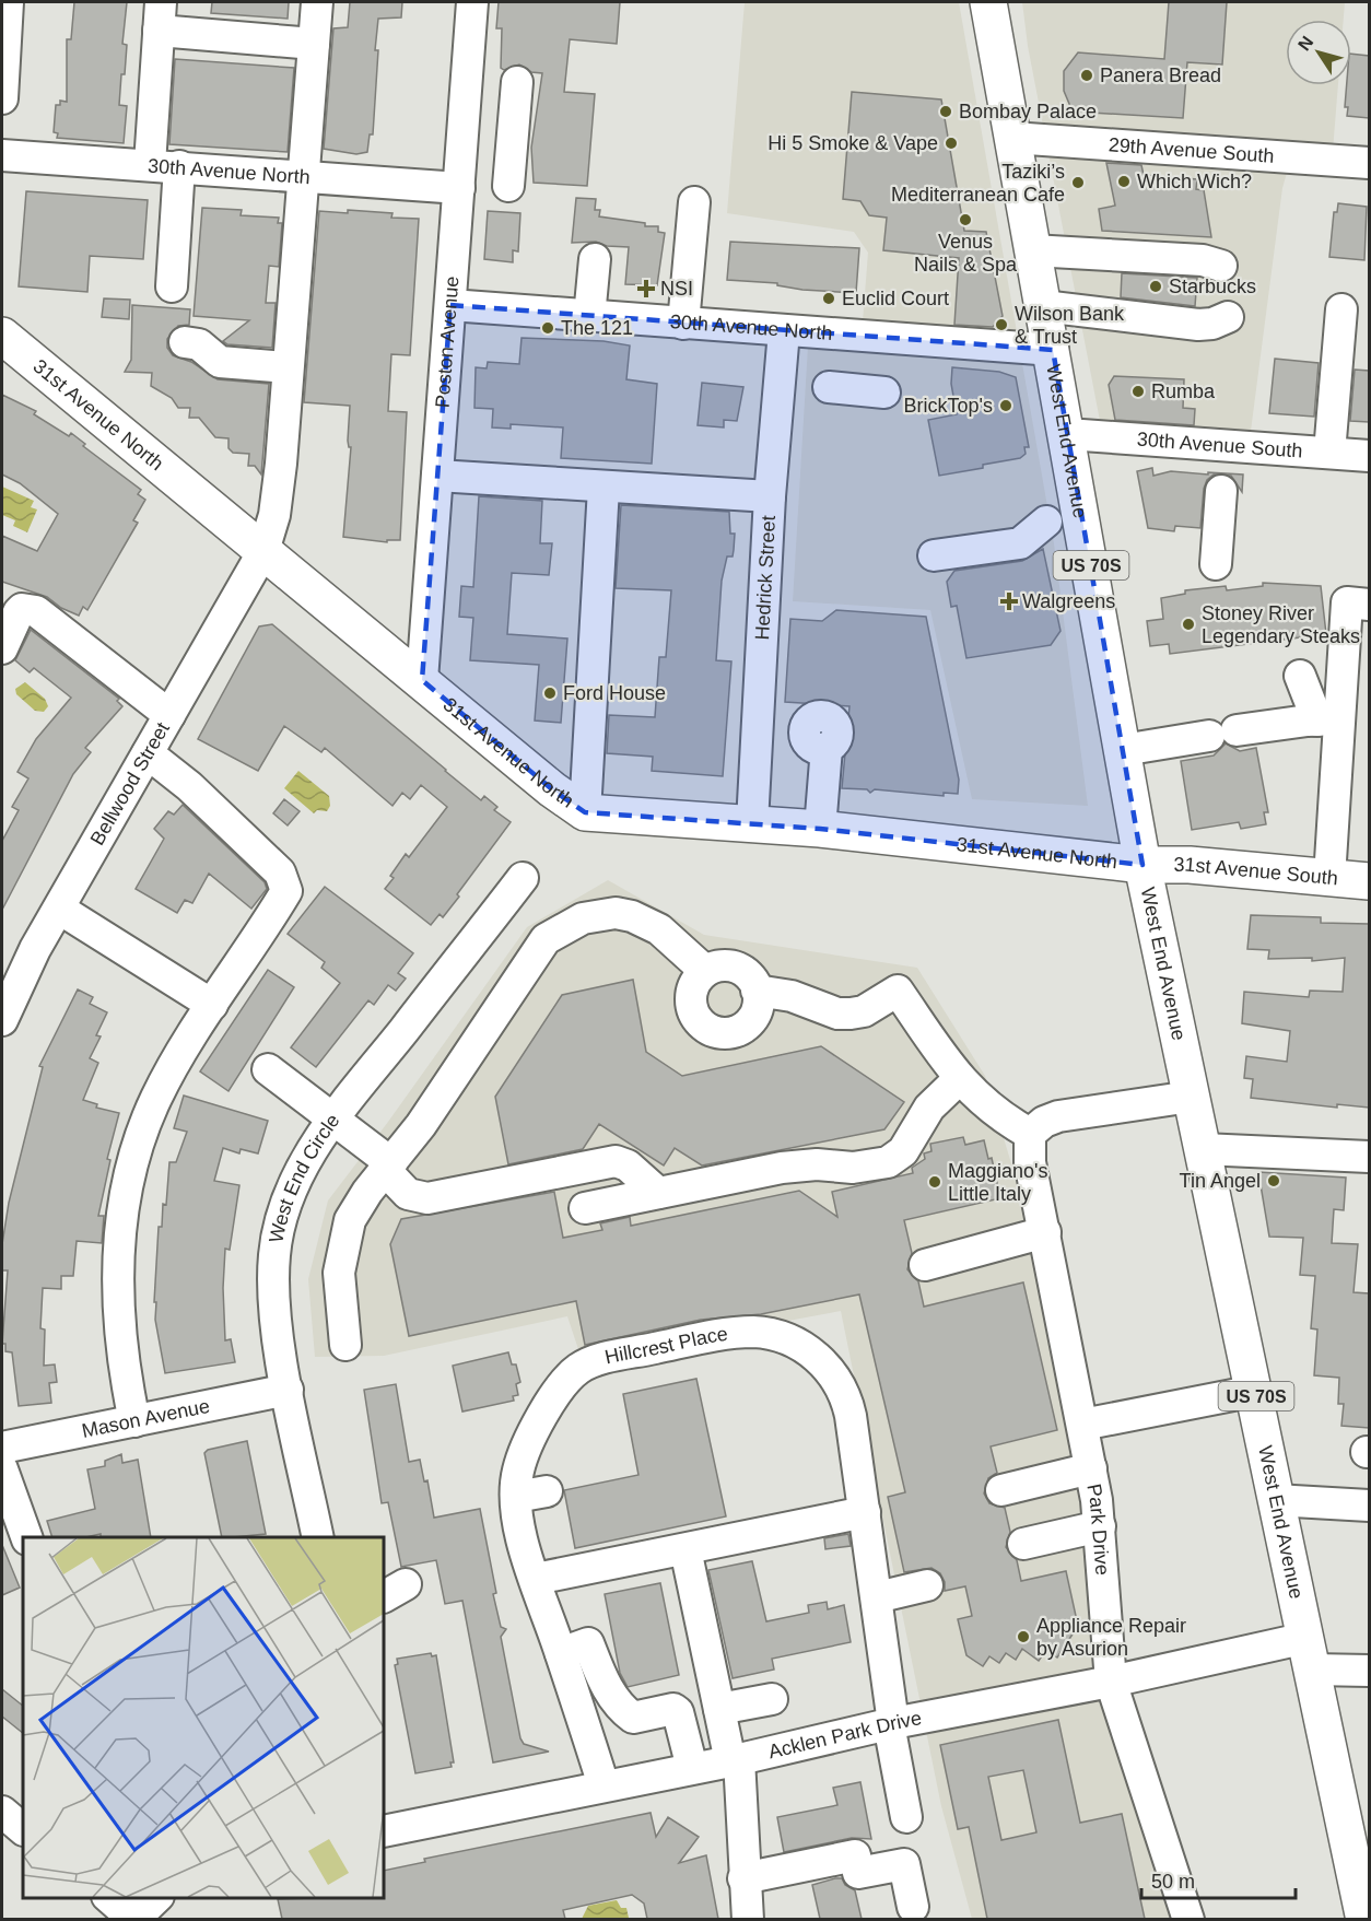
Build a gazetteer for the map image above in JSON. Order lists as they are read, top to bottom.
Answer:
{
  "streets": {
    "main road": [
      "31st Avenue North",
      "West End Avenue",
      "US 70S",
      "31st Avenue South"
    ],
    "street": [
      "29th Avenue South",
      "30th Avenue North",
      "Poston Avenue",
      "30th Avenue South",
      "Hedrick Street",
      "Bellwood Street",
      "West End Circle",
      "Hillcrest Place",
      "Mason Avenue",
      "Park Drive",
      "Acklen Park Drive"
    ]
  },
  "crossings": [
    ["29th Avenue South", "West End Avenue"],
    ["30th Avenue North", "Poston Avenue"],
    ["30th Avenue North", "West End Avenue"],
    ["30th Avenue North", "Hedrick Street"],
    ["30th Avenue North", "Bellwood Street"],
    ["Poston Avenue", "31st Avenue North"],
    ["31st Avenue North", "West End Avenue"],
    ["31st Avenue North", "Hedrick Street"],
    ["31st Avenue North", "Bellwood Street"],
    ["31st Avenue North", "31st Avenue South"],
    ["West End Avenue", "30th Avenue South"],
    ["West End Avenue", "31st Avenue South"],
    ["West End Avenue", "Acklen Park Drive"],
    ["West End Circle", "Mason Avenue"],
    ["Hillcrest Place", "Acklen Park Drive"],
    ["Park Drive", "Acklen Park Drive"]
  ],
  "places": {
    "other": [
      "Panera Bread",
      "Bombay Palace",
      "Hi 5 Smoke & Vape",
      "Which Wich?",
      "Taziki’s Mediterranean Cafe",
      "Venus Nails & Spa",
      "Starbucks",
      "Euclid Court",
      "Wilson Bank & Trust",
      "The 121",
      "Rumba",
      "BrickTop's",
      "Stoney River Legendary Steaks",
      "Ford House",
      "Tin Angel",
      "Maggiano's Little Italy",
      "Appliance Repair by Asurion"
    ],
    "health": ["NSI", "Walgreens"]
  },
  "scale_bar": "50 m",
  "north": "top left"
}
